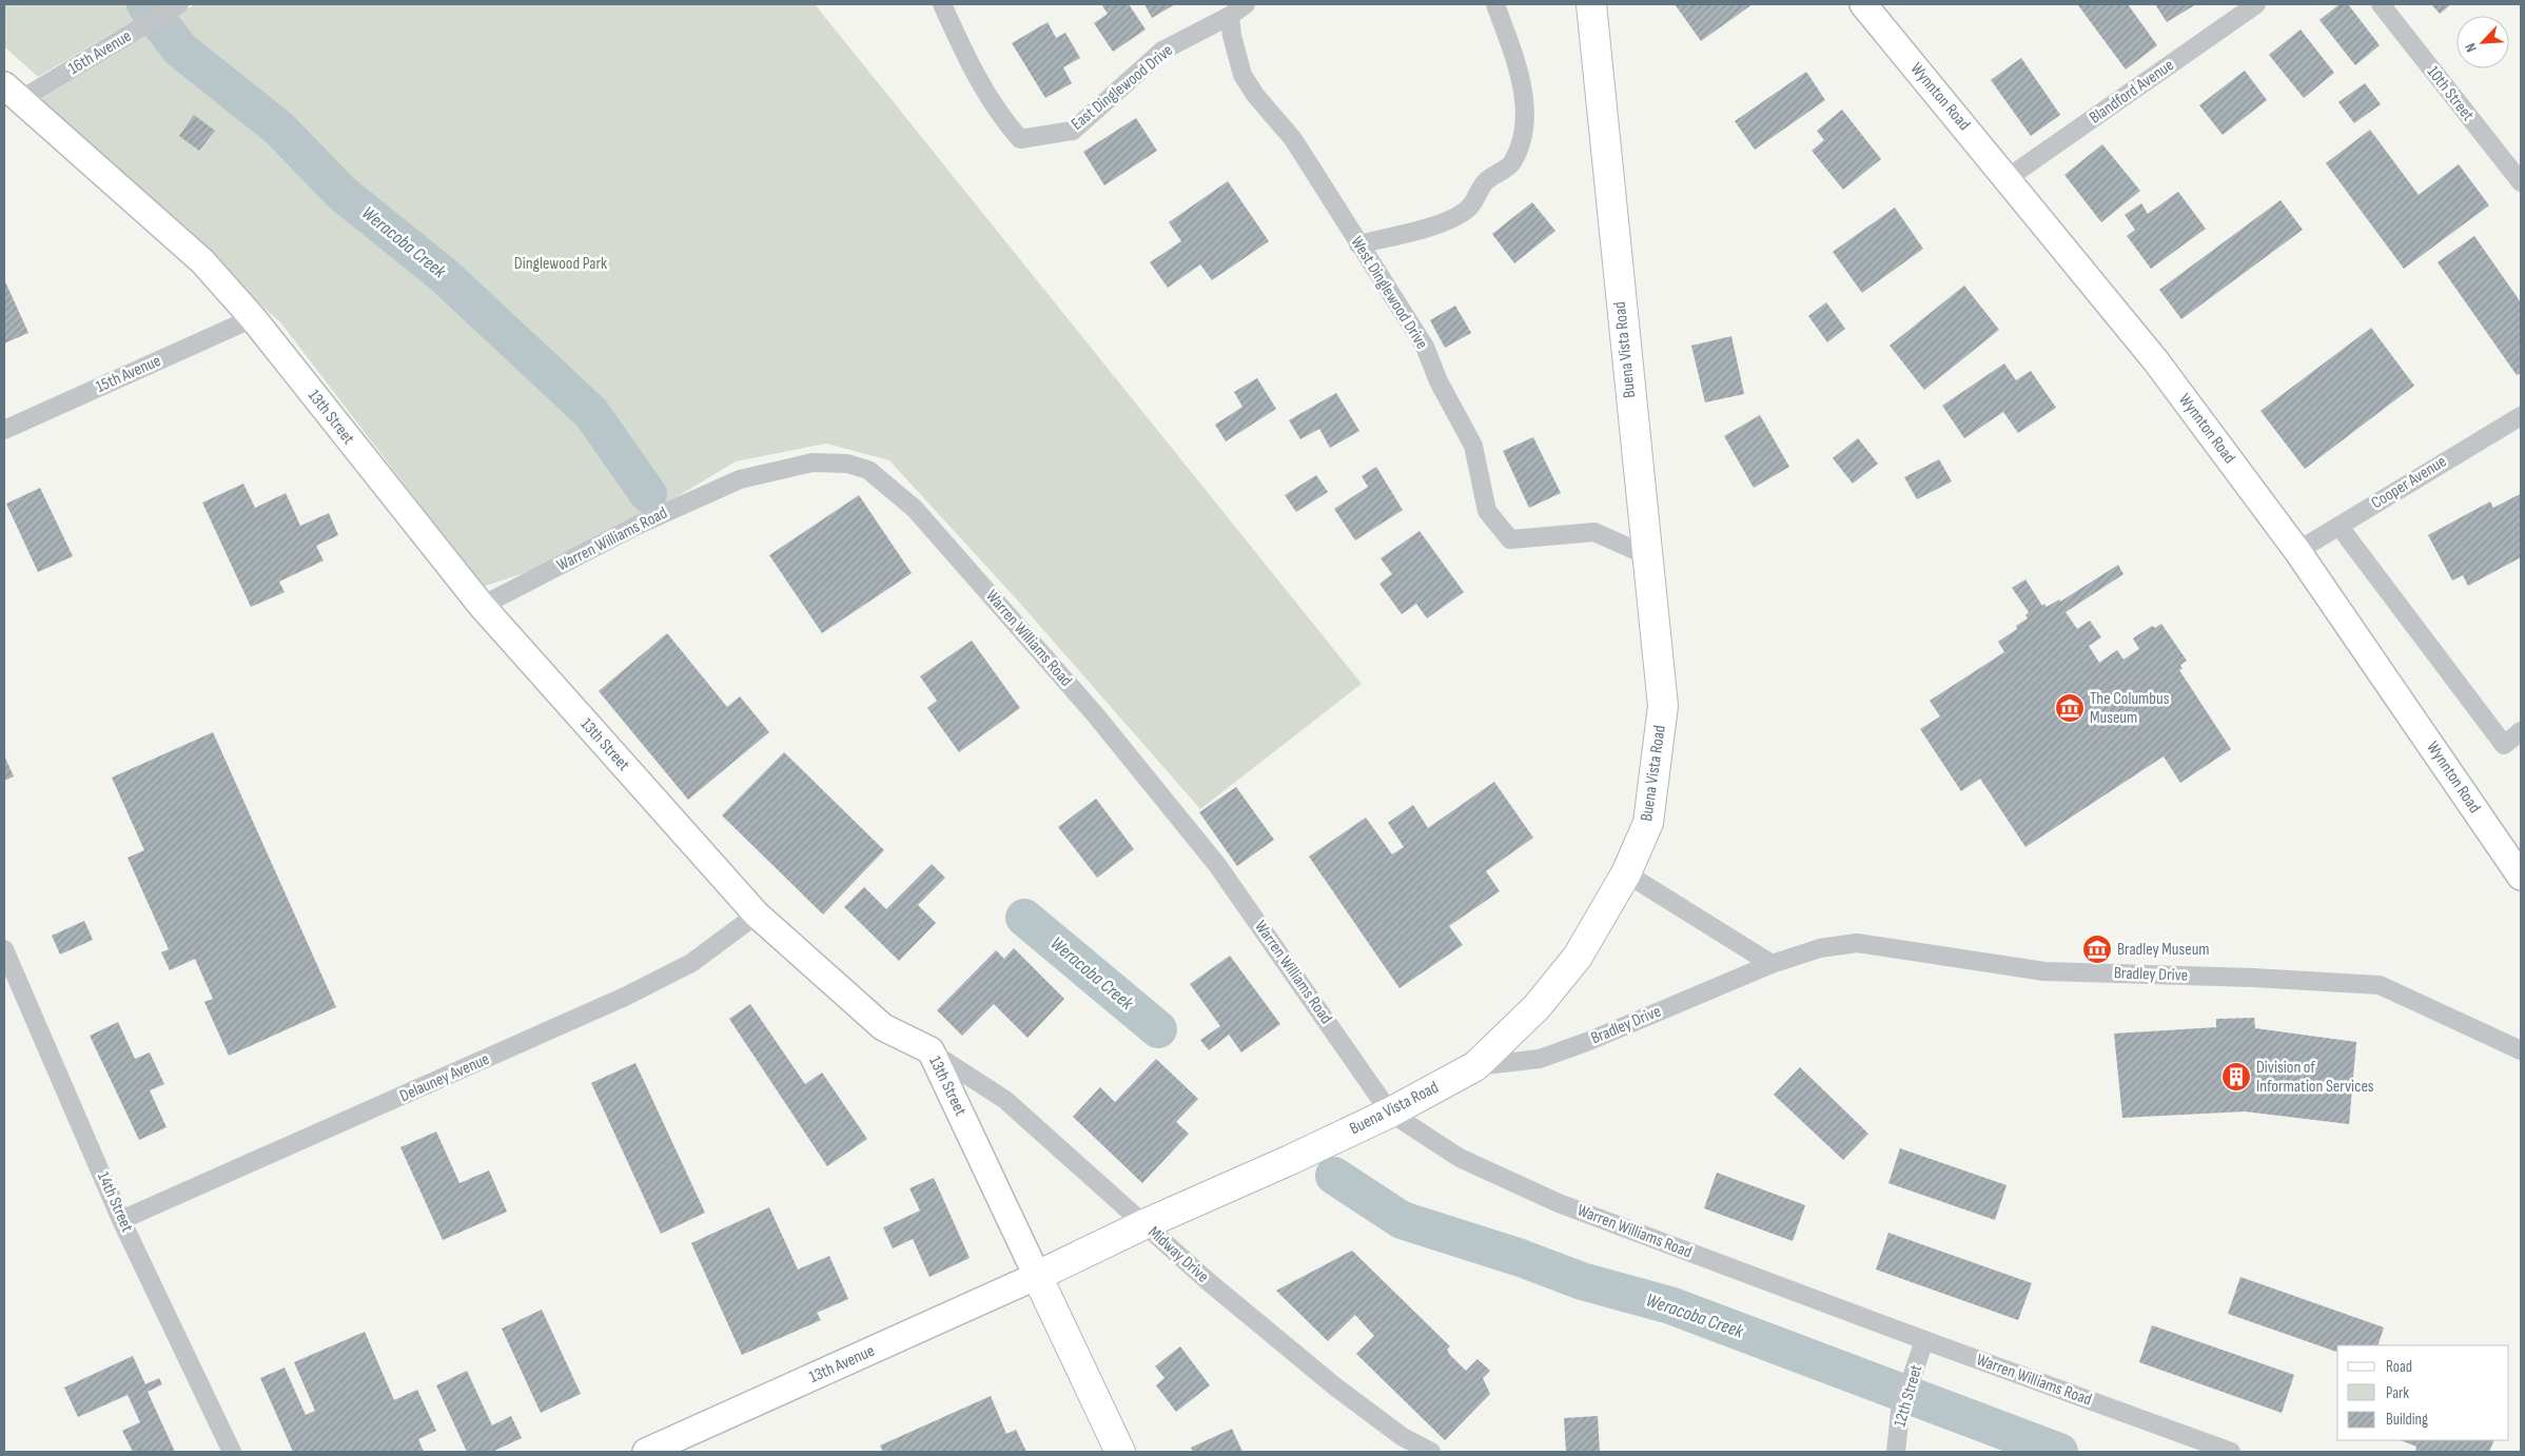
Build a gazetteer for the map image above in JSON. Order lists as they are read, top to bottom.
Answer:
{
  "streets": {
    "main road": [
      "Wynnton Road",
      "Buena Vista Road",
      "13th Street",
      "13th Avenue"
    ],
    "street": [
      "16th Avenue",
      "East Dinglewood Drive",
      "Blandford Avenue",
      "10th Street",
      "West Dinglewood Drive",
      "15th Avenue",
      "Cooper Avenue",
      "Warren Williams Road",
      "Bradley Drive",
      "Delauney Avenue",
      "14th Street",
      "Midway Drive",
      "12th Street"
    ]
  },
  "crossings": [
    ["16th Avenue", "13th Street"],
    ["East Dinglewood Drive", "West Dinglewood Drive"],
    ["Blandford Avenue", "Wynnton Road"],
    ["Wynnton Road", "Cooper Avenue"],
    ["West Dinglewood Drive", "Buena Vista Road"],
    ["Buena Vista Road", "13th Street"],
    ["Buena Vista Road", "Warren Williams Road"],
    ["Buena Vista Road", "Bradley Drive"],
    ["Buena Vista Road", "Midway Drive"],
    ["Buena Vista Road", "13th Avenue"],
    ["15th Avenue", "13th Street"],
    ["13th Street", "Warren Williams Road"],
    ["13th Street", "Delauney Avenue"],
    ["13th Street", "Midway Drive"],
    ["13th Street", "13th Avenue"],
    ["Warren Williams Road", "12th Street"],
    ["Delauney Avenue", "14th Street"]
  ],
  "water": ["Weracoba Creek"],
  "parks": ["Dinglewood Park"],
  "places": {
    "museum": ["The Columbus Museum", "Bradley Museum"],
    "building": ["Division of Information Services"]
  },
  "legend": ["Road", "Park", "Building"],
  "north": "bottom left"
}
